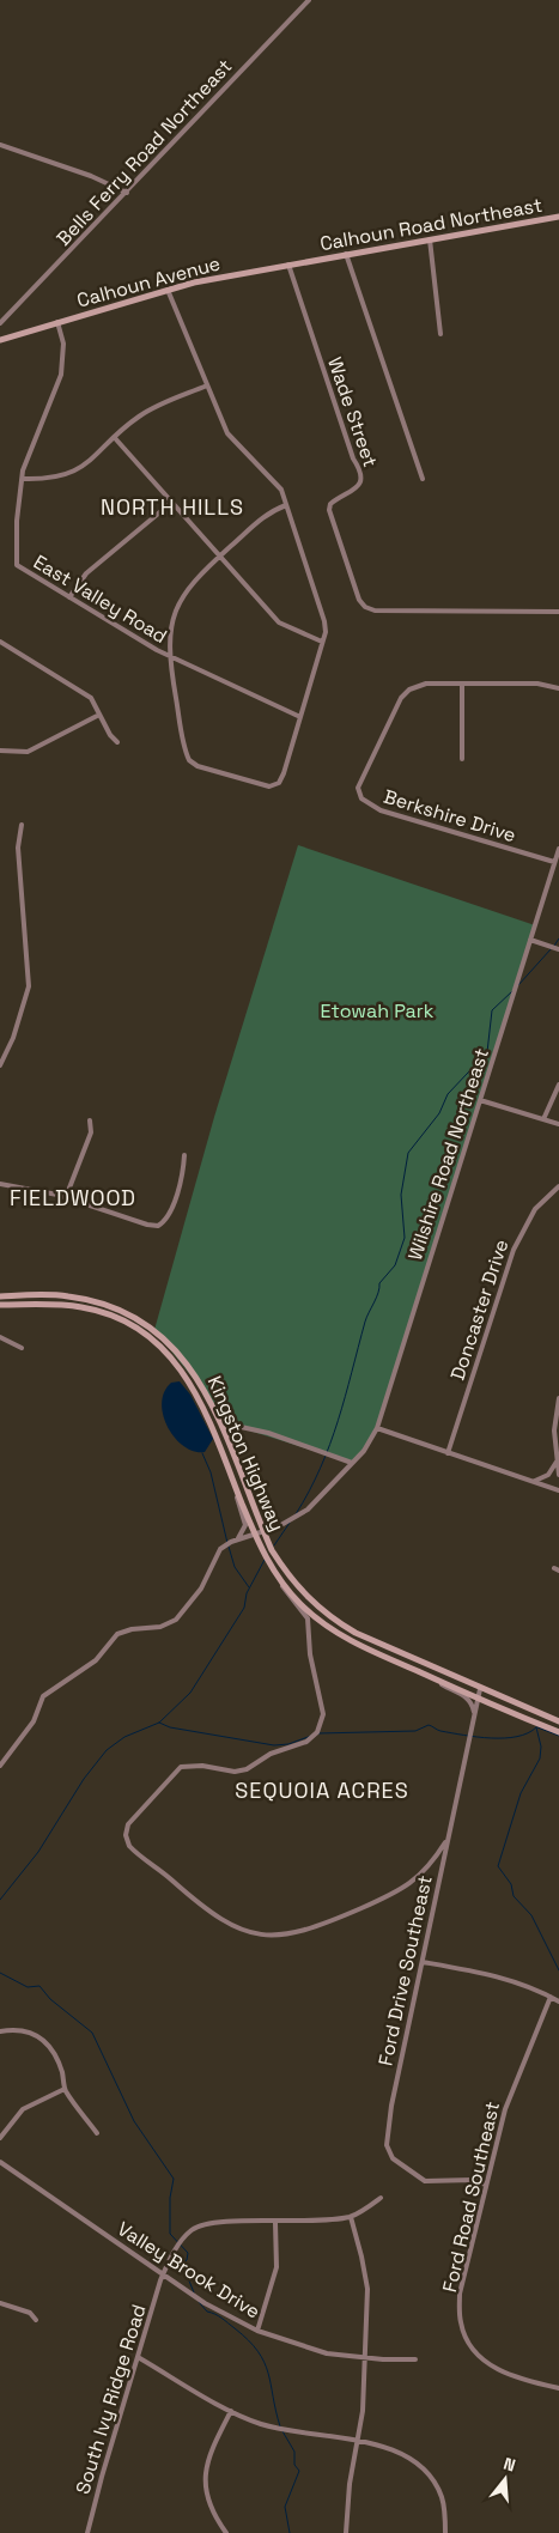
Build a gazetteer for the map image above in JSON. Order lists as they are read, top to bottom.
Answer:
{
  "streets": {
    "main road": ["Calhoun Road Northeast", "Calhoun Avenue", "Kingston Highway"],
    "street": [
      "Bells Ferry Road Northeast",
      "Wade Street",
      "East Valley Road",
      "Berkshire Drive",
      "Wilshire Road Northeast",
      "Doncaster Drive",
      "Ford Drive Southeast",
      "Ford Road Southeast",
      "Valley Brook Drive",
      "South Ivy Ridge Road"
    ]
  },
  "crossings": [
    ["Calhoun Road Northeast", "Calhoun Avenue"],
    ["Calhoun Avenue", "Wade Street"],
    ["Calhoun Avenue", "East Valley Road"],
    ["Berkshire Drive", "Wilshire Road Northeast"],
    ["Wilshire Road Northeast", "Kingston Highway"],
    ["Kingston Highway", "Ford Drive Southeast"],
    ["Ford Drive Southeast", "Ford Road Southeast"],
    ["Valley Brook Drive", "South Ivy Ridge Road"]
  ],
  "districts": ["NORTH HILLS", "FIELDWOOD", "SEQUOIA ACRES"],
  "parks": ["Etowah Park"],
  "north": "top"
}
